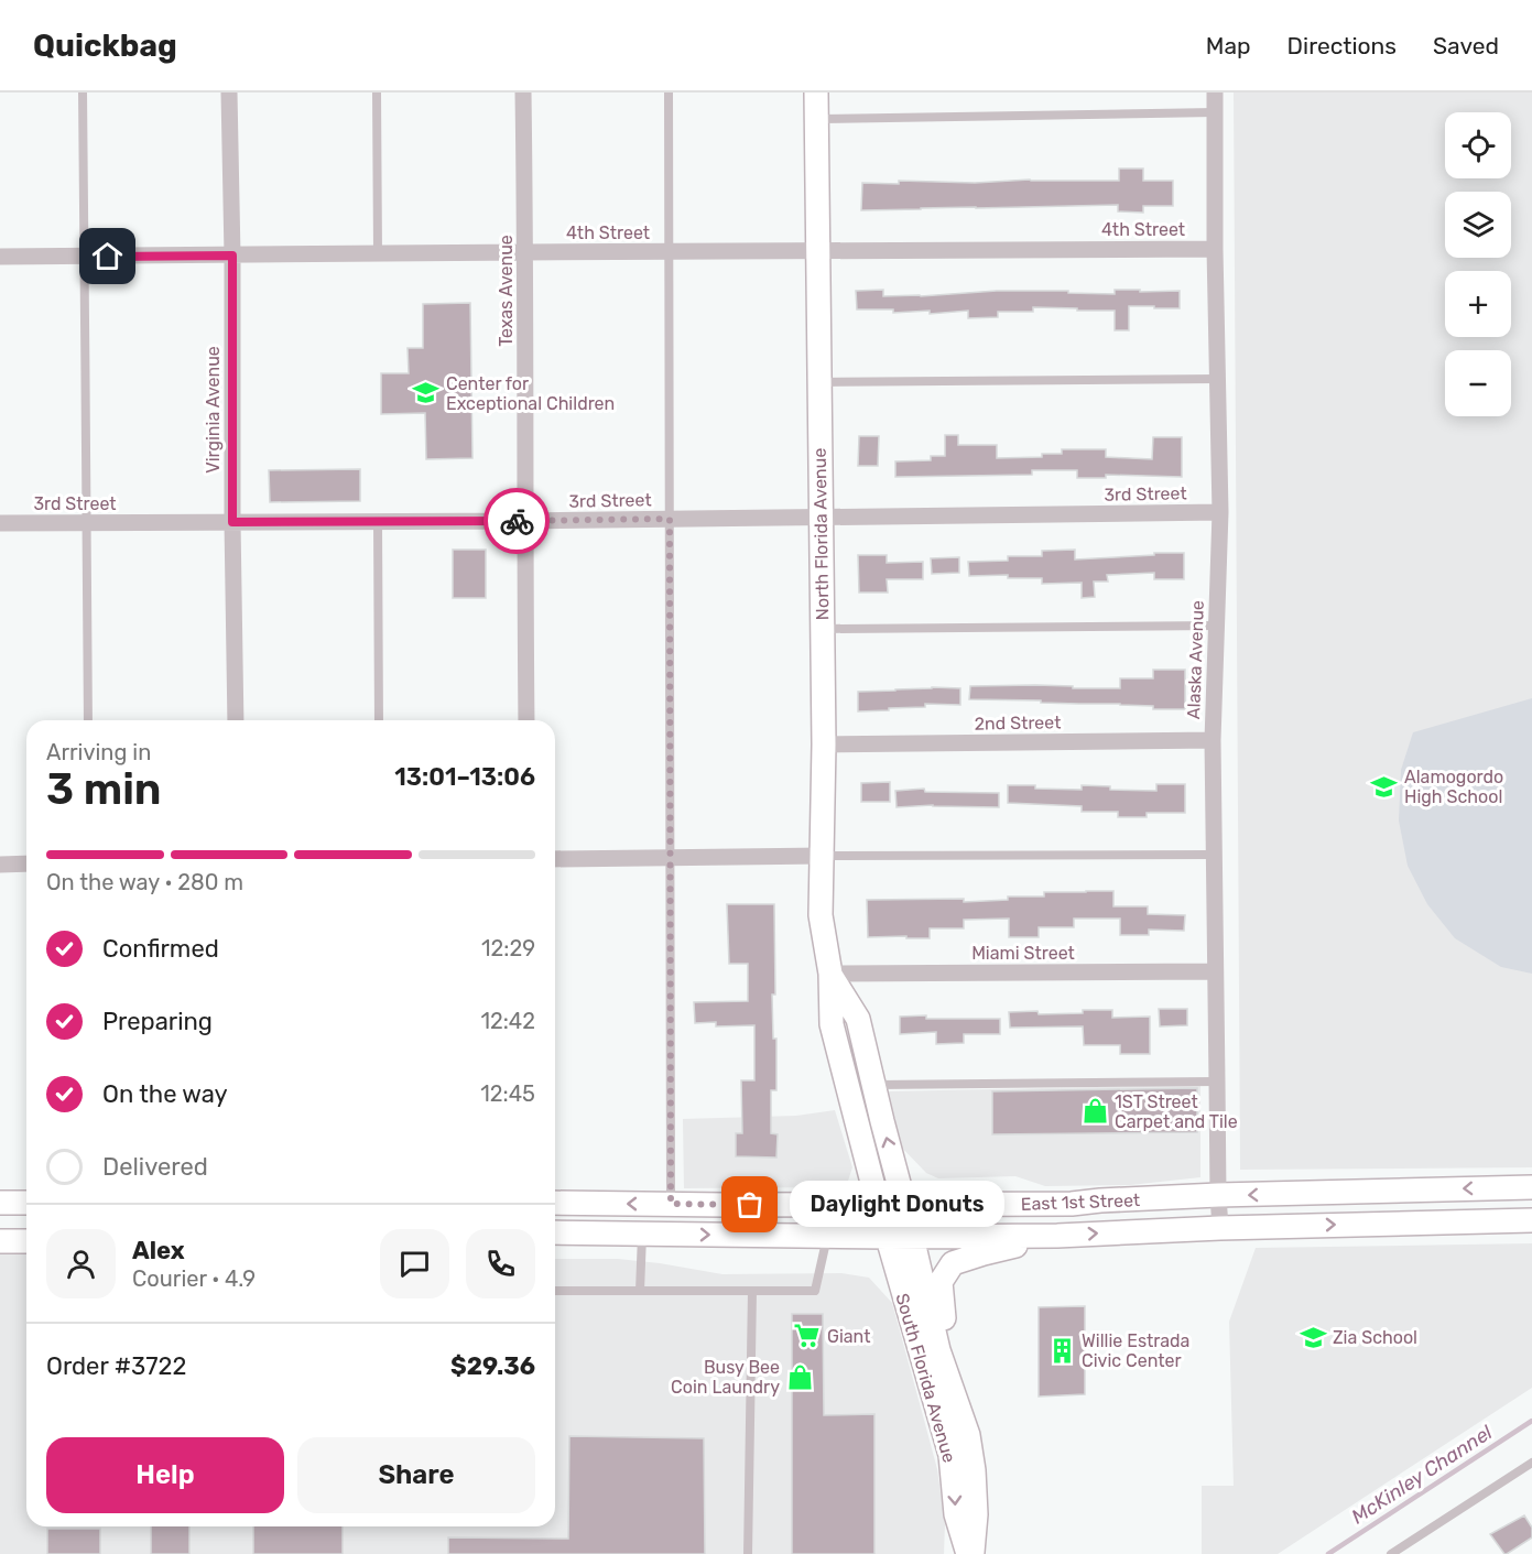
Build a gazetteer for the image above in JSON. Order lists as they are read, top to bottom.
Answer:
{
  "streets": {
    "main road": ["North Florida Avenue", "East 1st Street", "South Florida Avenue"],
    "street": [
      "4th Street",
      "Texas Avenue",
      "Virginia Avenue",
      "3rd Street",
      "Alaska Avenue",
      "2nd Street",
      "Miami Street"
    ]
  },
  "crossings": [
    ["4th Street", "Texas Avenue"],
    ["4th Street", "Virginia Avenue"],
    ["4th Street", "North Florida Avenue"],
    ["4th Street", "Alaska Avenue"],
    ["Texas Avenue", "3rd Street"],
    ["Virginia Avenue", "3rd Street"],
    ["3rd Street", "North Florida Avenue"],
    ["3rd Street", "Alaska Avenue"],
    ["North Florida Avenue", "2nd Street"],
    ["North Florida Avenue", "Miami Street"],
    ["North Florida Avenue", "East 1st Street"],
    ["North Florida Avenue", "South Florida Avenue"],
    ["Alaska Avenue", "2nd Street"],
    ["Alaska Avenue", "Miami Street"],
    ["Alaska Avenue", "East 1st Street"],
    ["East 1st Street", "South Florida Avenue"]
  ],
  "water": ["McKinley Channel"],
  "places": {
    "school or university": ["Center for Exceptional Children", "Alamogordo High School", "Zia School"],
    "shop": ["1ST Street Carpet and Tile", "Busy Bee Coin Laundry"],
    "other": ["Daylight Donuts"],
    "supermarket": ["Giant"],
    "building": ["Willie Estrada Civic Center"]
  },
  "page": {
    "header": "Quickbag",
    "nav": ["Map", "Directions", "Saved"],
    "map_buttons": ["+", "−"],
    "heading": ["3 min", "Arriving in", "13:01–13:06"],
    "panel": [
      "Alex",
      "Courier · 4.9",
      "Order #3722",
      "$29.36"
    ],
    "bar": "On the way · 280 m",
    "list": [
      ["Confirmed", "12:29"],
      ["Preparing", "12:42"],
      ["On the way", "12:45"],
      "Delivered"
    ],
    "bubble": "Daylight Donuts",
    "buttons": ["Help", "Share"]
  }
}
